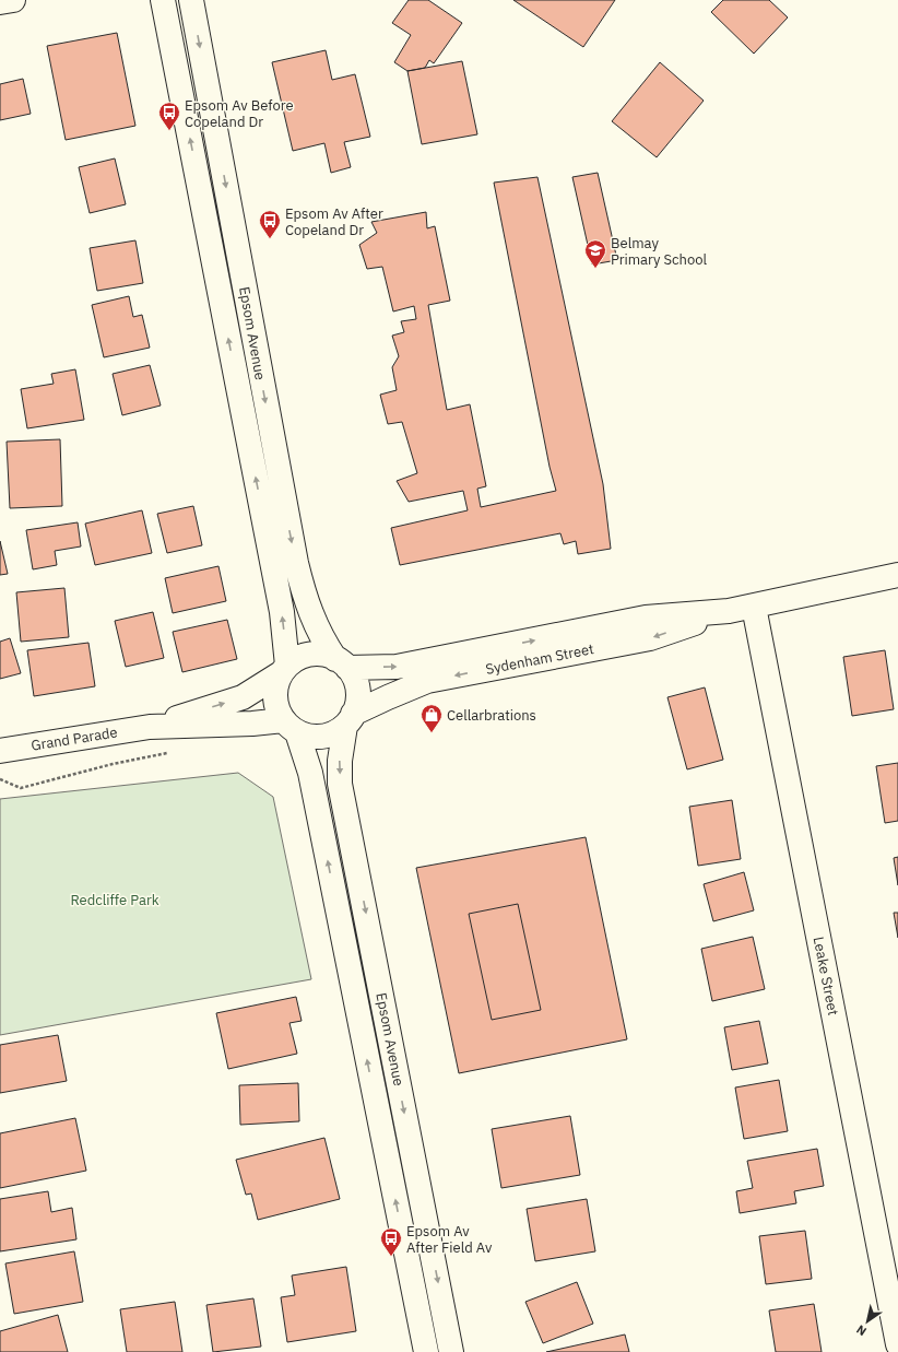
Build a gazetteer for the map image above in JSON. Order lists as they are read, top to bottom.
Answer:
{
  "streets": {
    "street": [
      "Epsom Avenue",
      "Sydenham Street",
      "Grand Parade",
      "Leake Street"
    ]
  },
  "crossings": [
    ["Epsom Avenue", "Sydenham Street"],
    ["Epsom Avenue", "Grand Parade"],
    ["Sydenham Street", "Grand Parade"],
    ["Sydenham Street", "Leake Street"]
  ],
  "parks": ["Redcliffe Park"],
  "places": {
    "bus stop": ["Epsom Av Before Copeland Dr", "Epsom Av After Copeland Dr", "Epsom Av After Field Av"],
    "school or university": ["Belmay Primary School"],
    "shop": ["Cellarbrations"]
  },
  "north": "bottom left"
}
